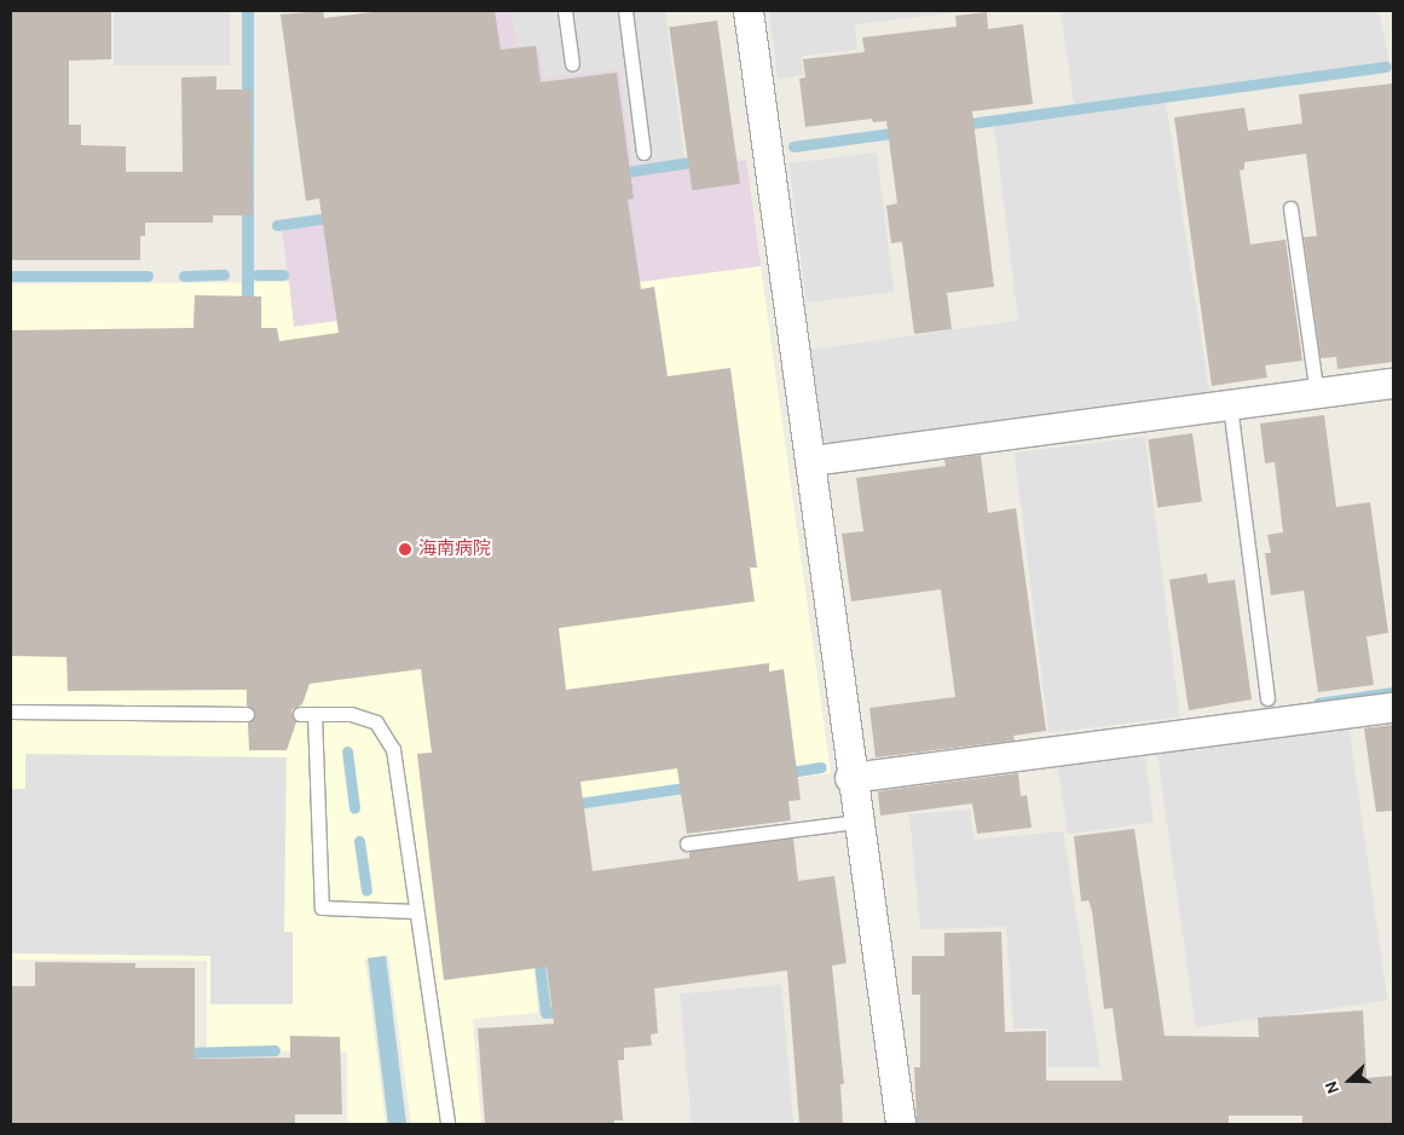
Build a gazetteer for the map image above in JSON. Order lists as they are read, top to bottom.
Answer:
{
  "places": ["海南病院"],
  "north": "left"
}
